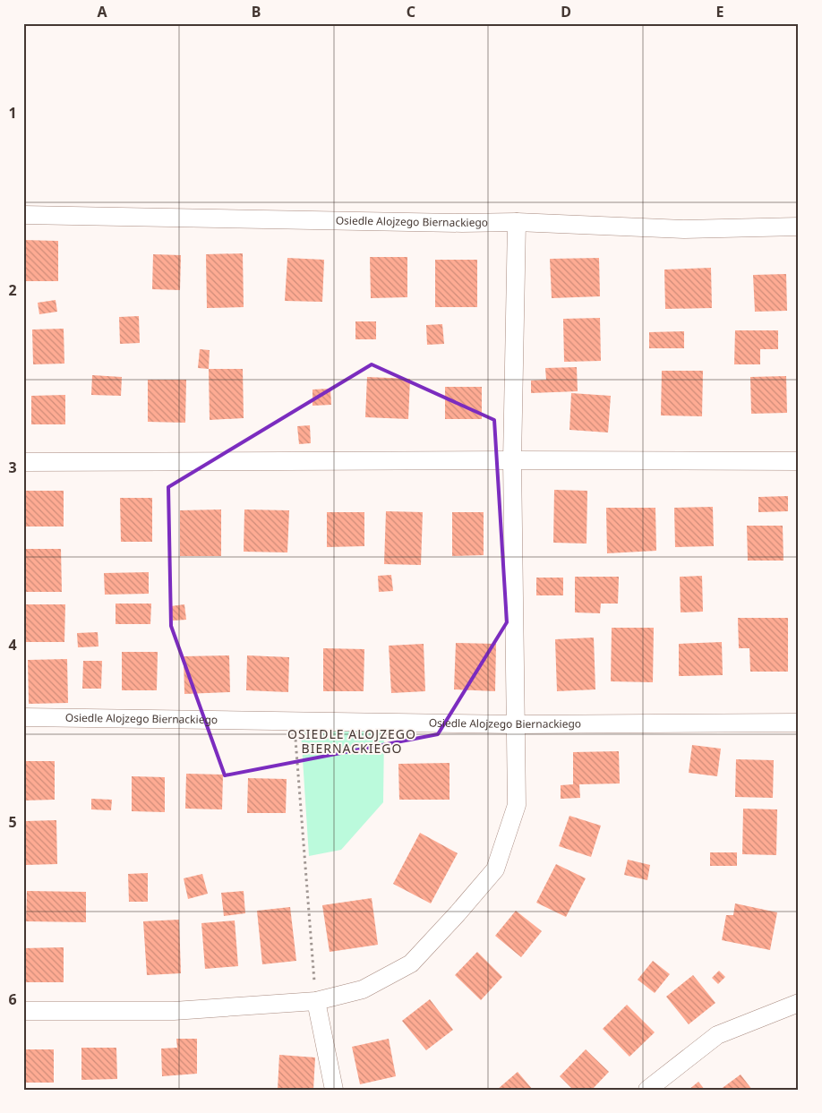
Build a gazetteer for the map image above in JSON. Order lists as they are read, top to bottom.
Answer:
{
  "streets": {
    "street": ["Osiedle Alojzego Biernackiego"]
  },
  "districts": ["OSIEDLE ALOJZEGO BIERNACKIEGO"],
  "grid": {
    "columns": [
      "A",
      "B",
      "C",
      "D",
      "E"
    ],
    "rows": [
      "1",
      "2",
      "3",
      "4",
      "5",
      "6"
    ]
  }
}
